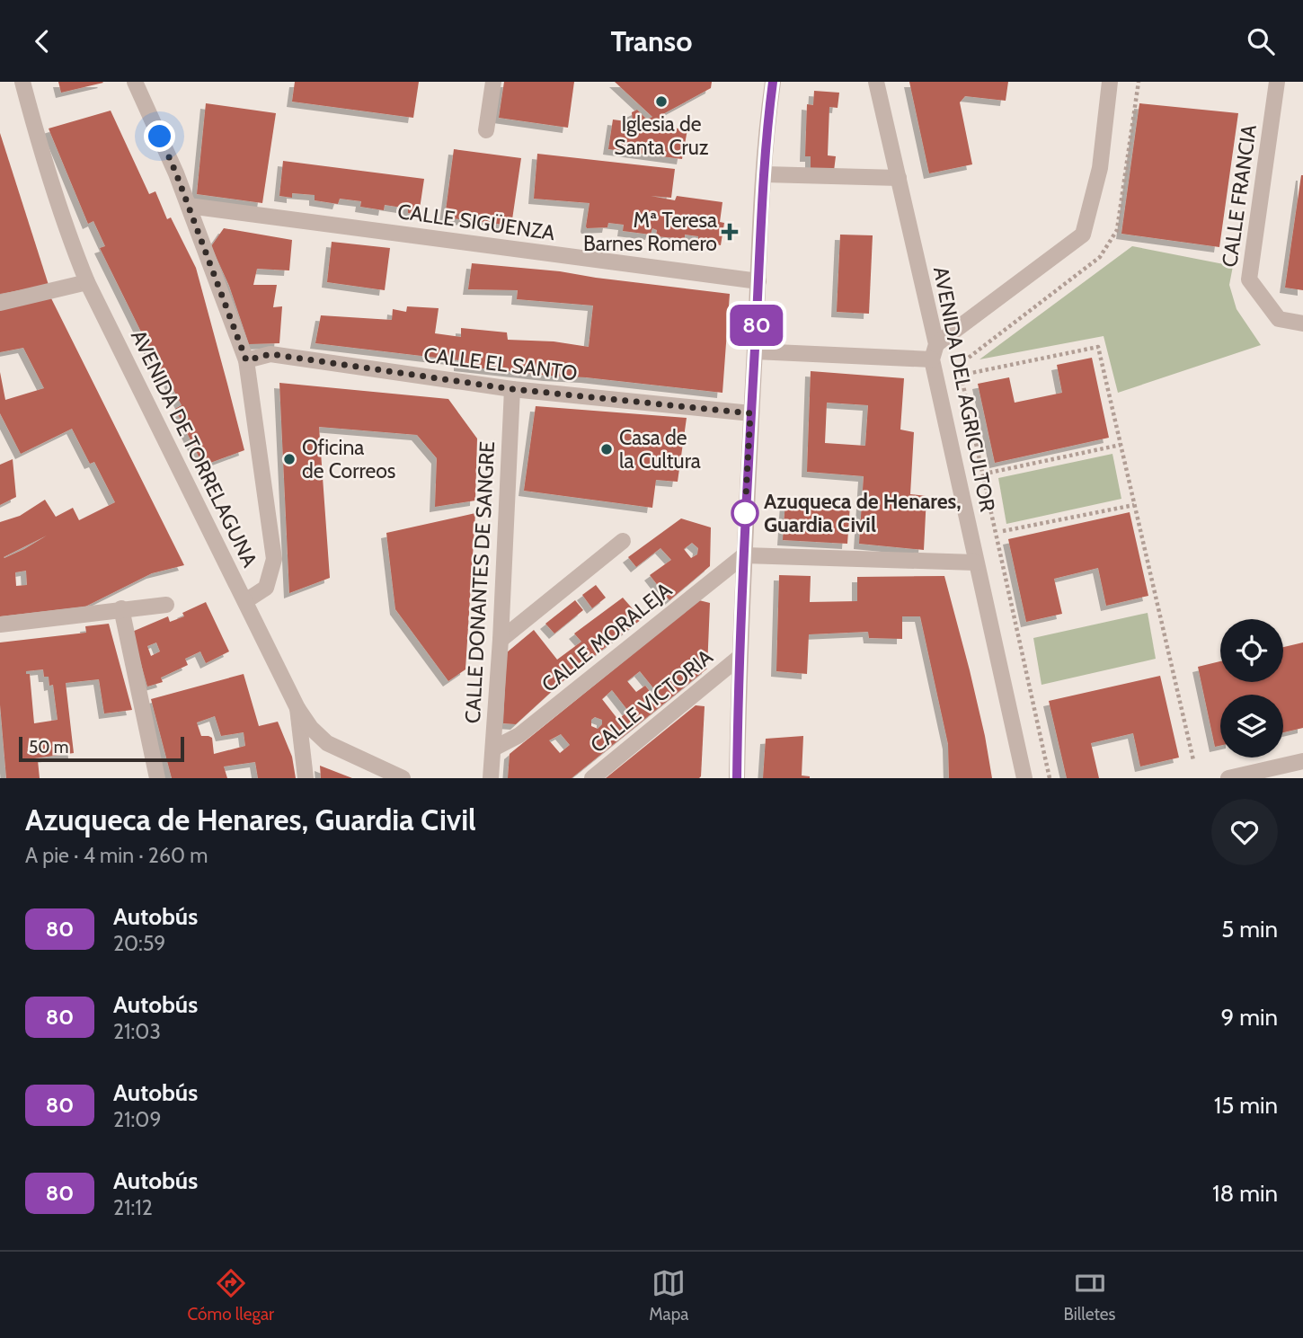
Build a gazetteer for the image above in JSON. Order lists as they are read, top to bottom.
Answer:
{
  "streets": {
    "street": [
      "CALLE FRANCIA",
      "CALLE SIGÜENZA",
      "CALLE EL SANTO",
      "AVENIDA DEL AGRICULTOR",
      "AVENIDA DE TORRELAGUNA",
      "CALLE DONANTES DE SANGRE",
      "CALLE MORALEJA",
      "CALLE VICTORIA"
    ]
  },
  "crossings": [
    ["CALLE EL SANTO", "CALLE DONANTES DE SANGRE"],
    ["CALLE DONANTES DE SANGRE", "CALLE MORALEJA"]
  ],
  "places": {
    "other": [
      "Iglesia de Santa Cruz",
      "Casa de la Cultura",
      "Oficina de Correos",
      "Azuqueca de Henares, Guardia Civil"
    ],
    "health": ["Mª Teresa Barnes Romero"]
  },
  "lines": ["bus line 80"],
  "scale_bar": "50 m",
  "page": {
    "header": "Transo",
    "on_map": "80",
    "scale": "50 m",
    "heading": ["Azuqueca de Henares, Guardia Civil", "A pie · 4 min · 260 m"],
    "list": [
      {
        "mark": "80",
        "name": "Autobús",
        "note": "20:59",
        "value": "5 min"
      },
      {
        "mark": "80",
        "name": "Autobús",
        "note": "21:03",
        "value": "9 min"
      },
      {
        "mark": "80",
        "name": "Autobús",
        "note": "21:09",
        "value": "15 min"
      },
      {
        "mark": "80",
        "name": "Autobús",
        "note": "21:12",
        "value": "18 min"
      }
    ],
    "tabs": ["Cómo llegar", "Mapa", "Billetes"]
  }
}
